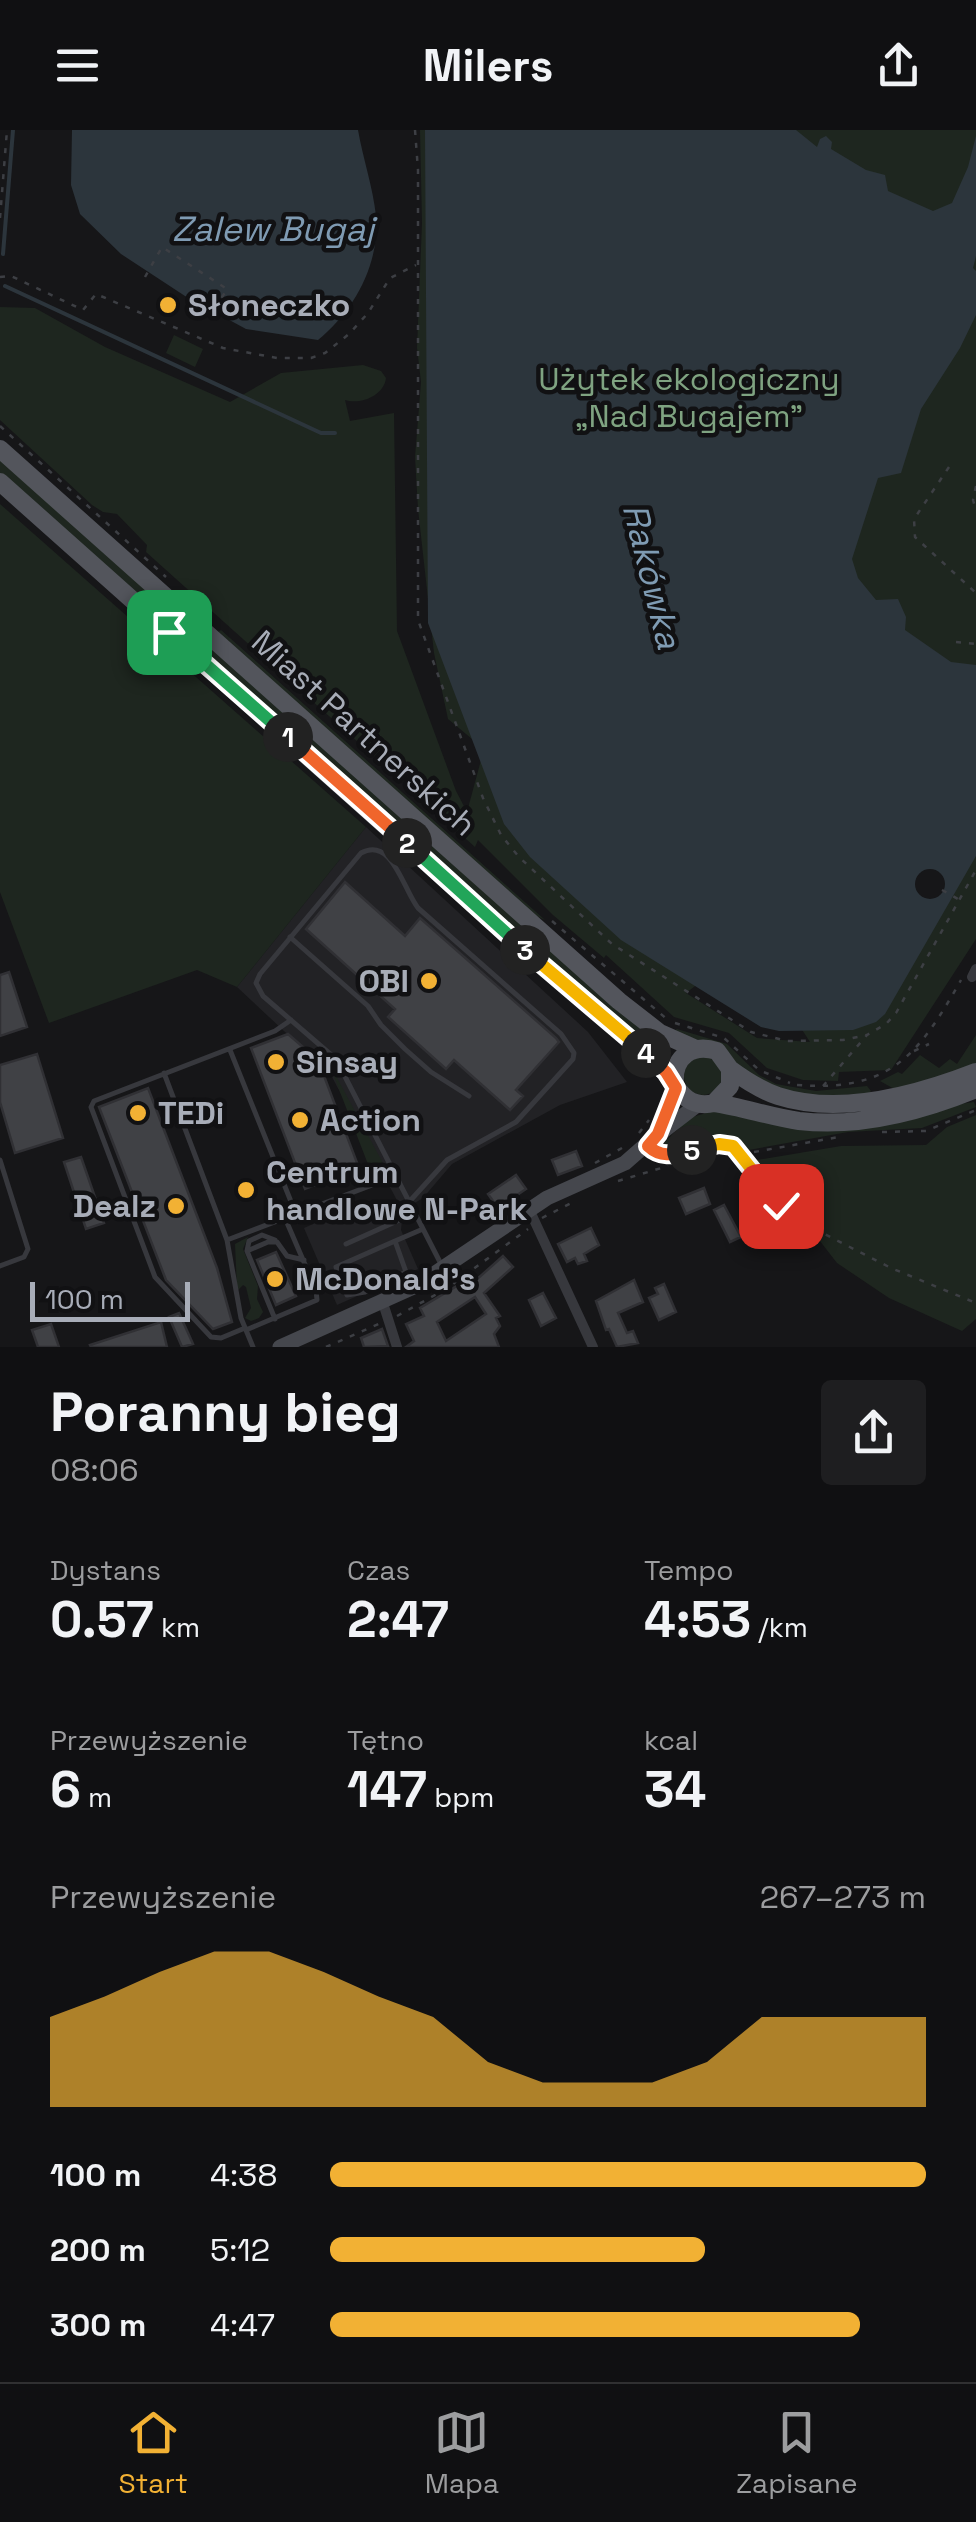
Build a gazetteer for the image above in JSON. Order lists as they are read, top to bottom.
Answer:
{
  "streets": {
    "main road": ["Miast Partnerskich"]
  },
  "water": ["Zalew Bugaj", "Rakówka"],
  "parks": ["Użytek ekologiczny „Nad Bugajem”"],
  "places": [
    "Słoneczko",
    "OBI",
    "Sinsay",
    "TEDi",
    "Action",
    "Centrum handlowe N-Park",
    "Dealz",
    "McDonald's"
  ],
  "scale_bar": "100 m",
  "page": {
    "header": "Milers",
    "pins": [
      "1",
      "2",
      "3",
      "4",
      "5"
    ],
    "scale": "100 m",
    "heading": ["Poranny bieg", "08:06"],
    "stats": [
      ["Dystans", "0.57 km"],
      ["Czas", "2:47"],
      ["Tempo", "4:53 /km"],
      ["Przewyższenie", "6 m"],
      ["Tętno", "147 bpm"],
      ["kcal", "34"]
    ],
    "chart": ["Przewyższenie", "267–273 m"],
    "list": [
      {
        "name": "100 m",
        "note": "4:38"
      },
      {
        "name": "200 m",
        "note": "5:12"
      },
      {
        "name": "300 m",
        "note": "4:47"
      }
    ],
    "tabs": ["Start", "Mapa", "Zapisane"]
  }
}
